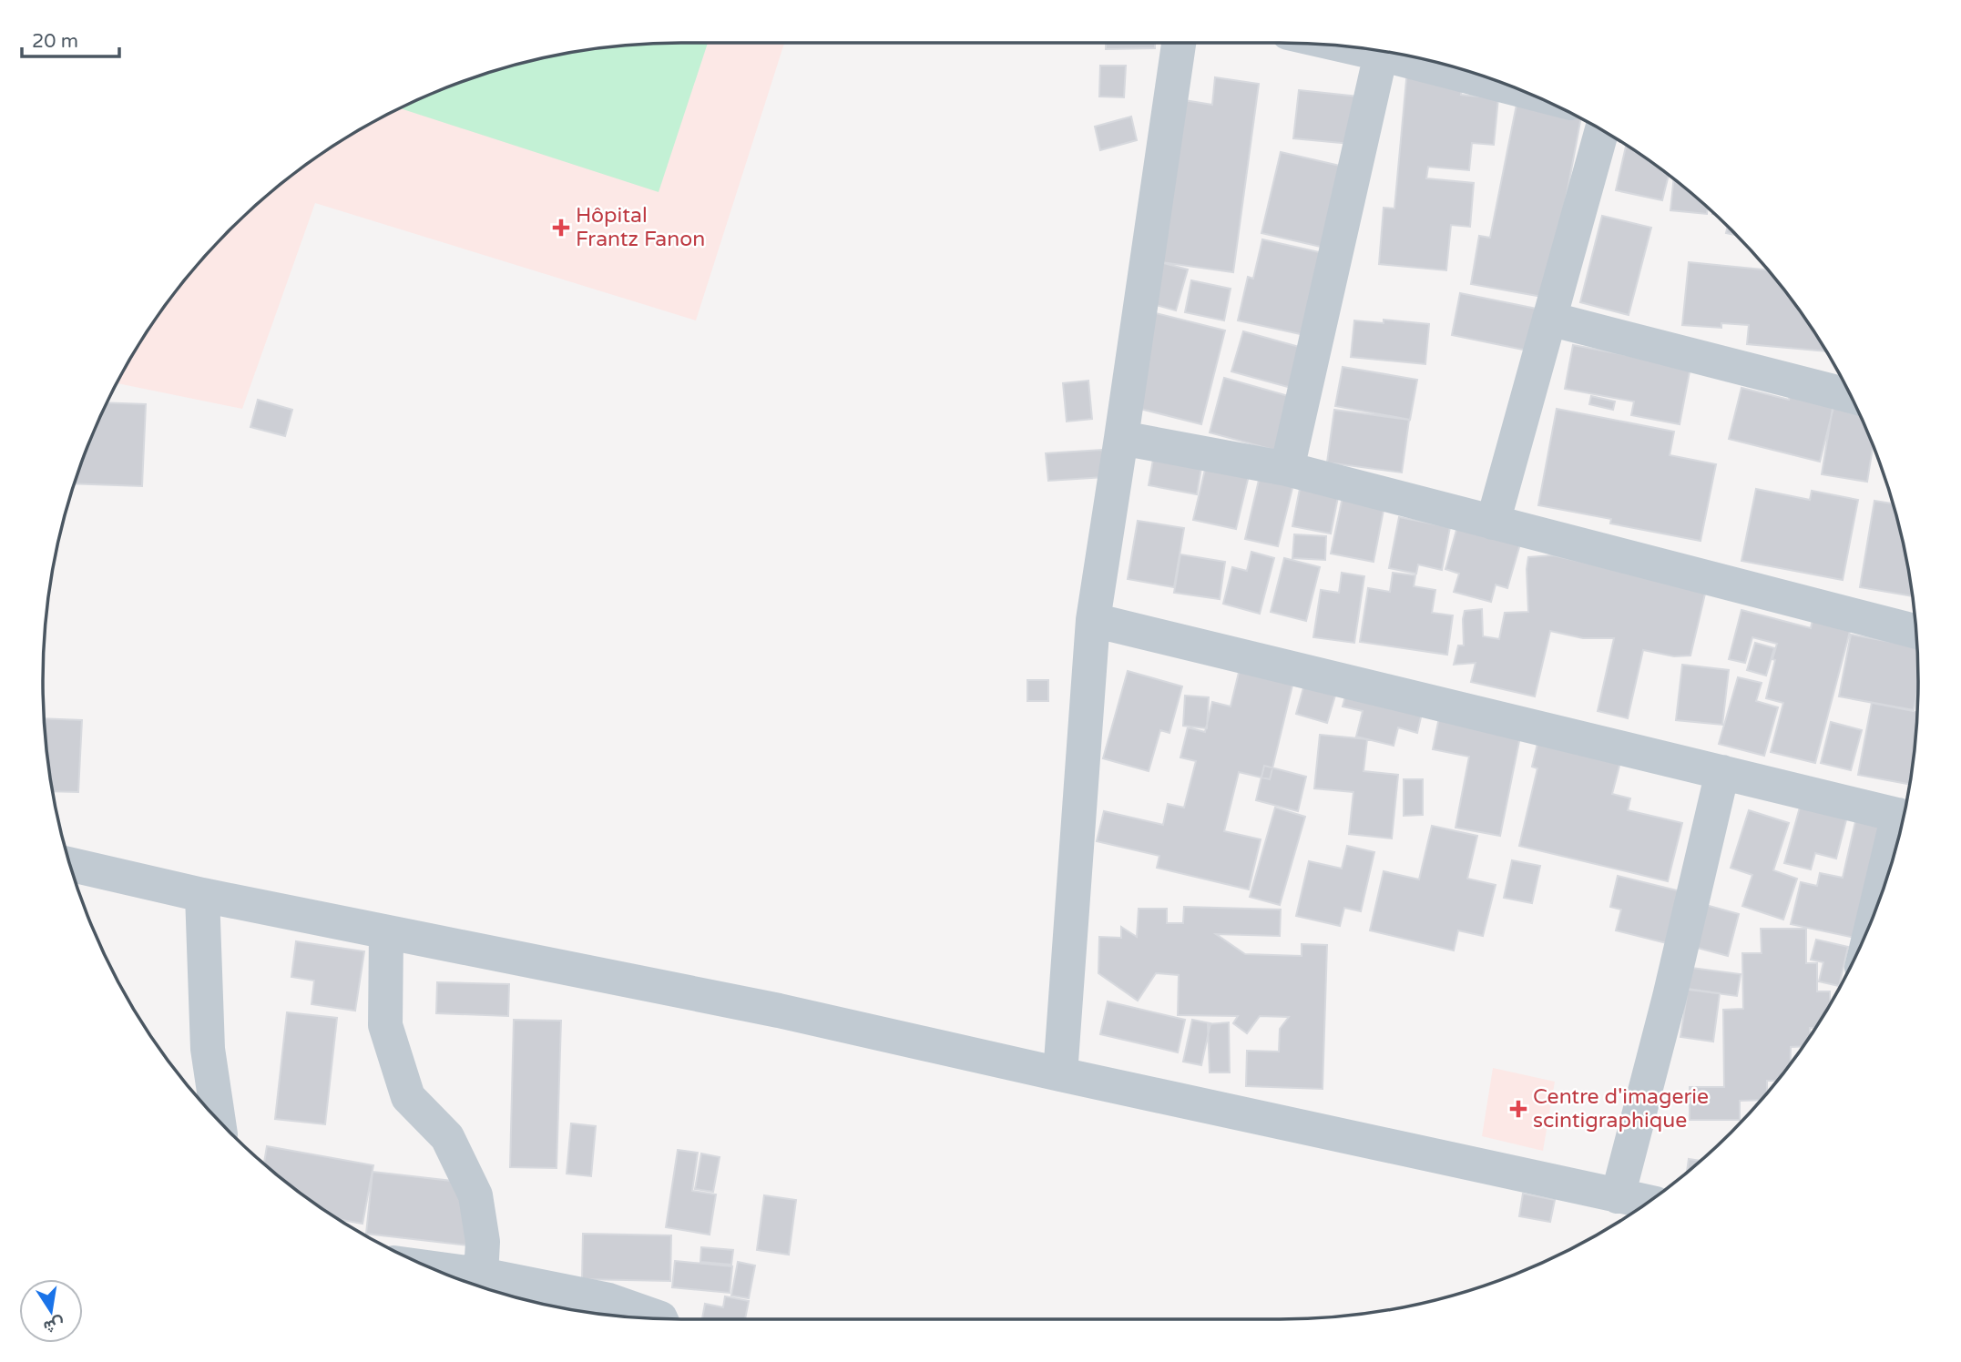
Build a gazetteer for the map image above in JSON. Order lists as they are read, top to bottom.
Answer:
{
  "places": {
    "health": ["Hôpital Frantz Fanon", "Centre d'imagerie scintigraphique"]
  },
  "scale_bar": "20 m",
  "north": "bottom"
}
